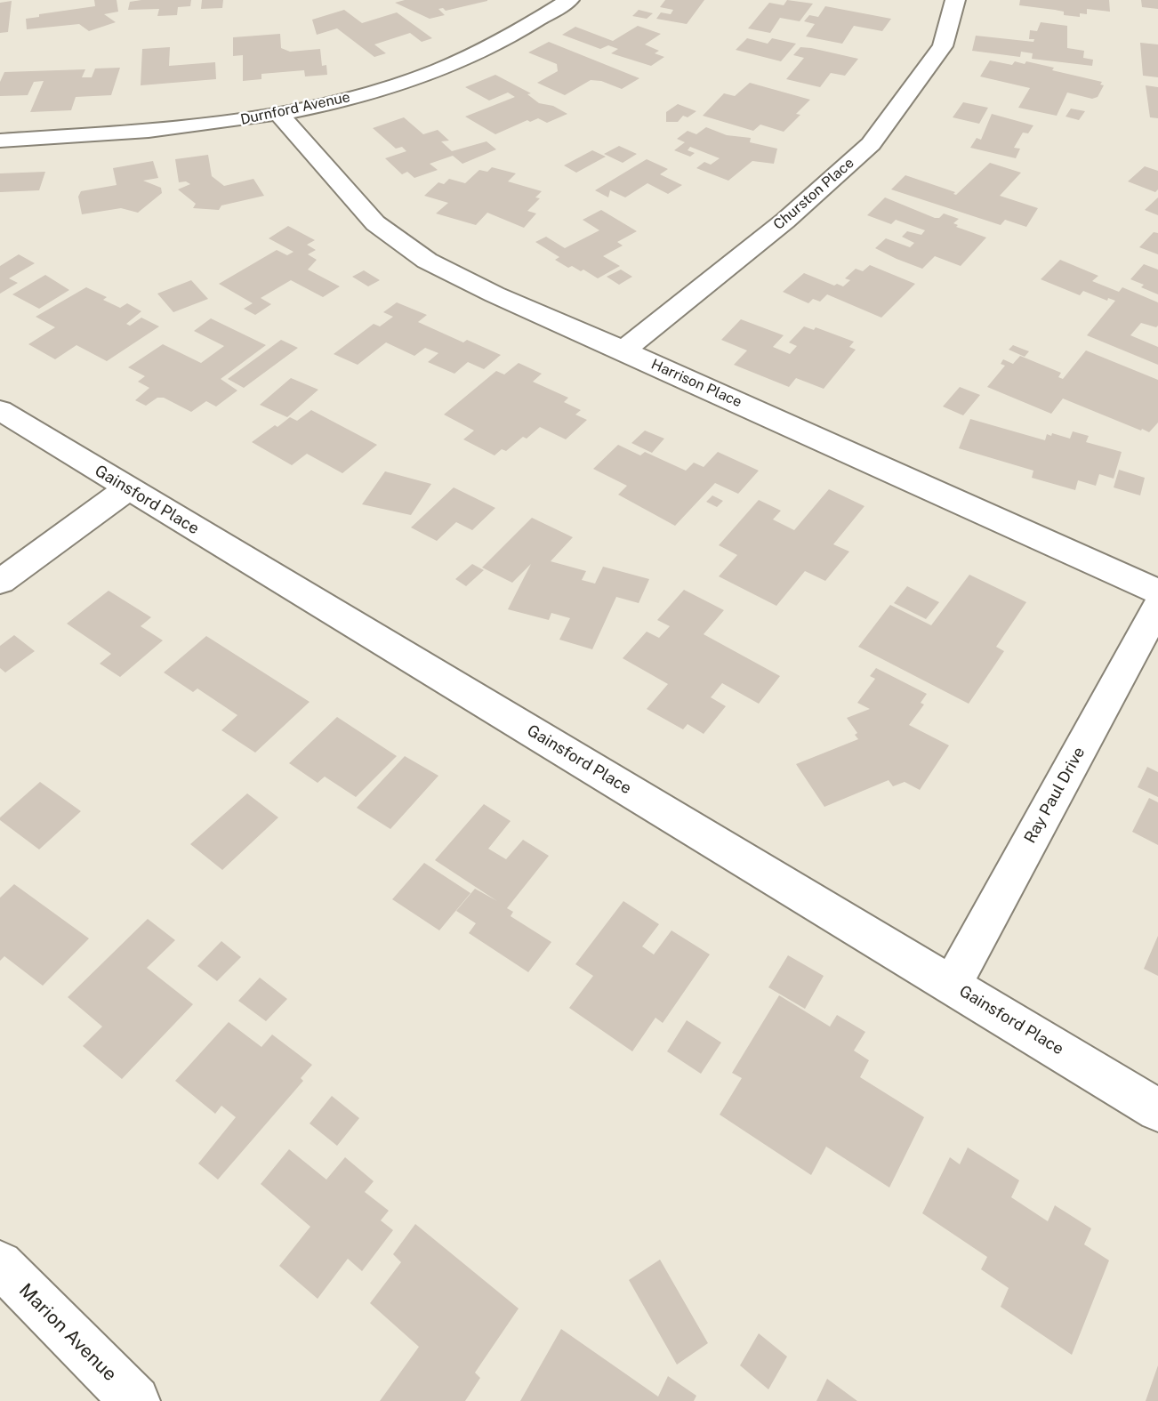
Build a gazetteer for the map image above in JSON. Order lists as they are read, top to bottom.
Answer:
{
  "streets": {
    "street": [
      "Durnford Avenue",
      "Churston Place",
      "Harrison Place",
      "Gainsford Place",
      "Ray Paul Drive",
      "Marion Avenue"
    ]
  },
  "crossings": [
    ["Durnford Avenue", "Harrison Place"],
    ["Churston Place", "Harrison Place"],
    ["Gainsford Place", "Ray Paul Drive"]
  ]
}
